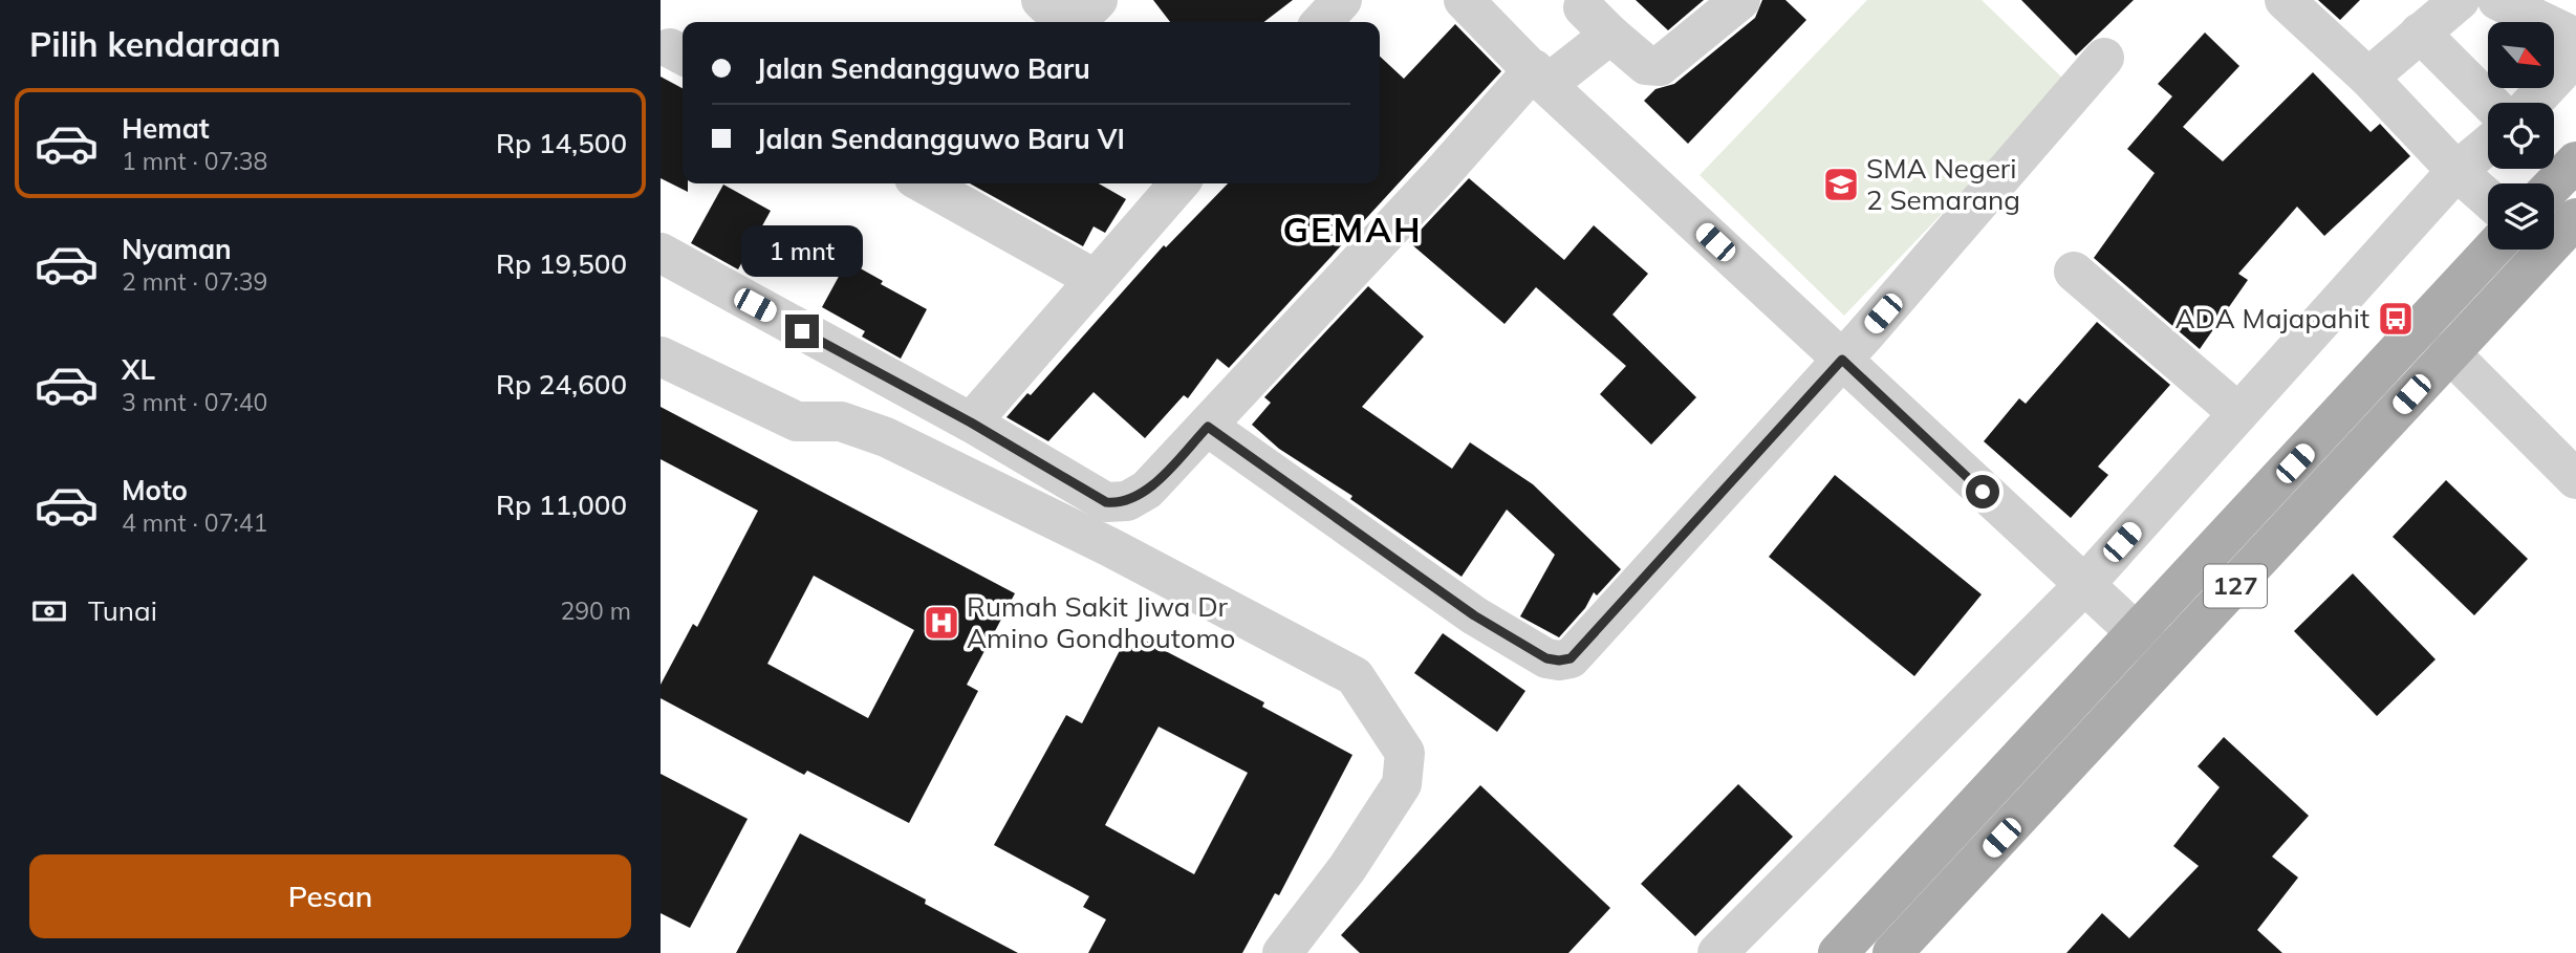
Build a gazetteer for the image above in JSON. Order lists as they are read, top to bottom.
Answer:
{
  "streets": {
    "main road": ["127"]
  },
  "districts": ["GEMAH"],
  "places": {
    "school or university": ["SMA Negeri 2 Semarang"],
    "bus stop": ["ADA Majapahit"],
    "hospital": ["Rumah Sakit Jiwa Dr Amino Gondhoutomo"]
  },
  "north": "bottom right",
  "page": {
    "heading": "Pilih kendaraan",
    "banner": ["Jalan Sendangguwo Baru", "Jalan Sendangguwo Baru VI"],
    "list": [
      {
        "name": "Hemat",
        "note": "1 mnt · 07:38",
        "value": "Rp 14,500"
      },
      {
        "name": "Nyaman",
        "note": "2 mnt · 07:39",
        "value": "Rp 19,500"
      },
      {
        "name": "XL",
        "note": "3 mnt · 07:40",
        "value": "Rp 24,600"
      },
      {
        "name": "Moto",
        "note": "4 mnt · 07:41",
        "value": "Rp 11,000"
      }
    ],
    "bubble": "1 mnt",
    "pay": ["Tunai", "290 m"],
    "buttons": "Pesan"
  }
}
